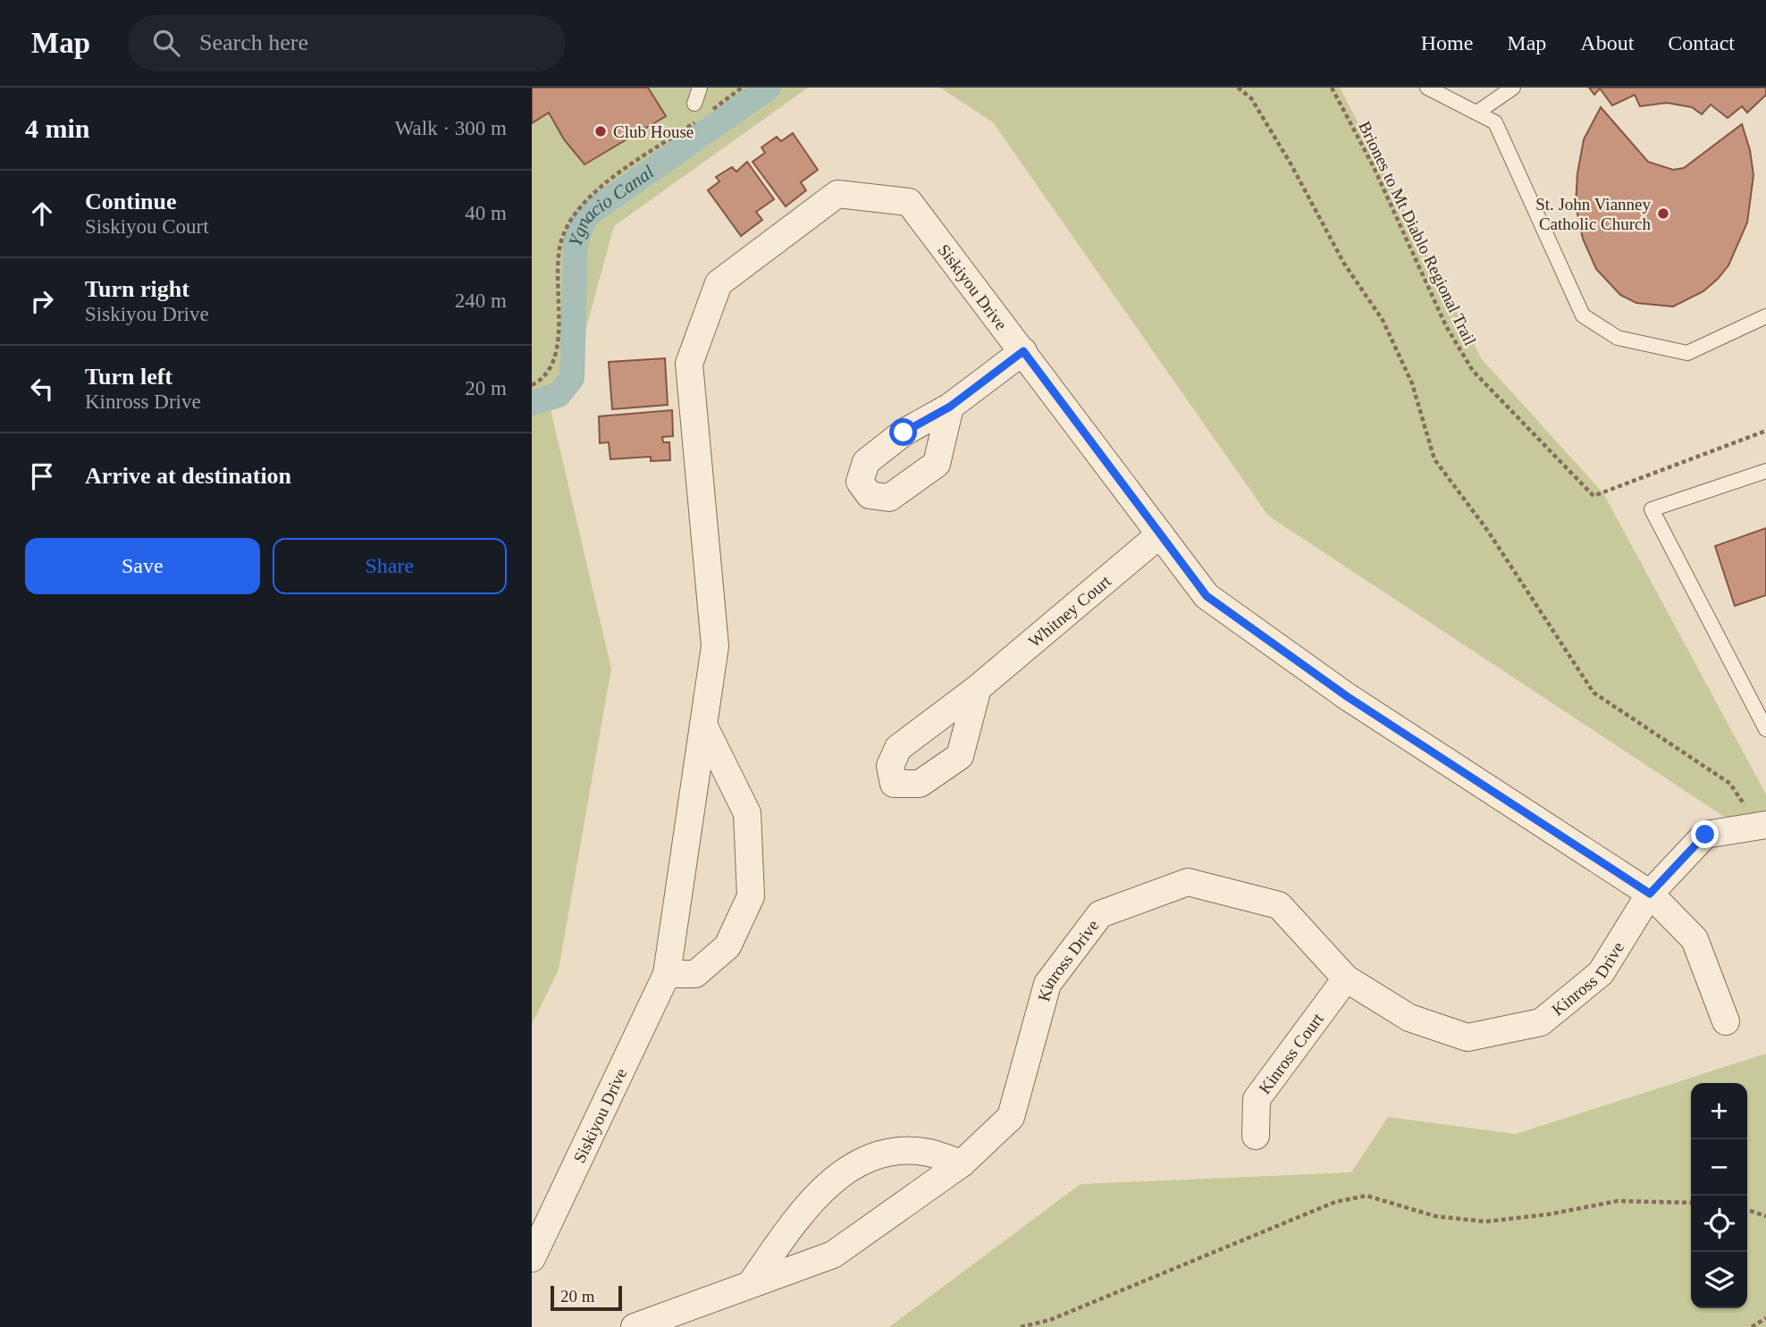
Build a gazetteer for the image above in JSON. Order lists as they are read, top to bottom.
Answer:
{
  "streets": {
    "street": [
      "Siskiyou Drive",
      "Whitney Court",
      "Kinross Drive",
      "Kinross Court"
    ],
    "path": ["Briones to Mt Diablo Regional Trail"]
  },
  "crossings": [
    ["Siskiyou Drive", "Whitney Court"],
    ["Siskiyou Drive", "Kinross Drive"],
    ["Kinross Drive", "Kinross Court"]
  ],
  "water": ["Ygnacio Canal"],
  "places": ["Club House", "St. John Vianney Catholic Church"],
  "scale_bar": "20 m",
  "page": {
    "header": "Map",
    "search": "Search here",
    "nav": [
      "Home",
      "Map",
      "About",
      "Contact"
    ],
    "heading": ["4 min", "Walk · 300 m"],
    "list": [
      ["Continue", "Siskiyou Court", "40 m"],
      ["Turn right", "Siskiyou Drive", "240 m"],
      ["Turn left", "Kinross Drive", "20 m"],
      "Arrive at destination"
    ],
    "buttons": ["Save", "Share"],
    "map_buttons": ["+", "−"],
    "scale": "20 m"
  }
}
